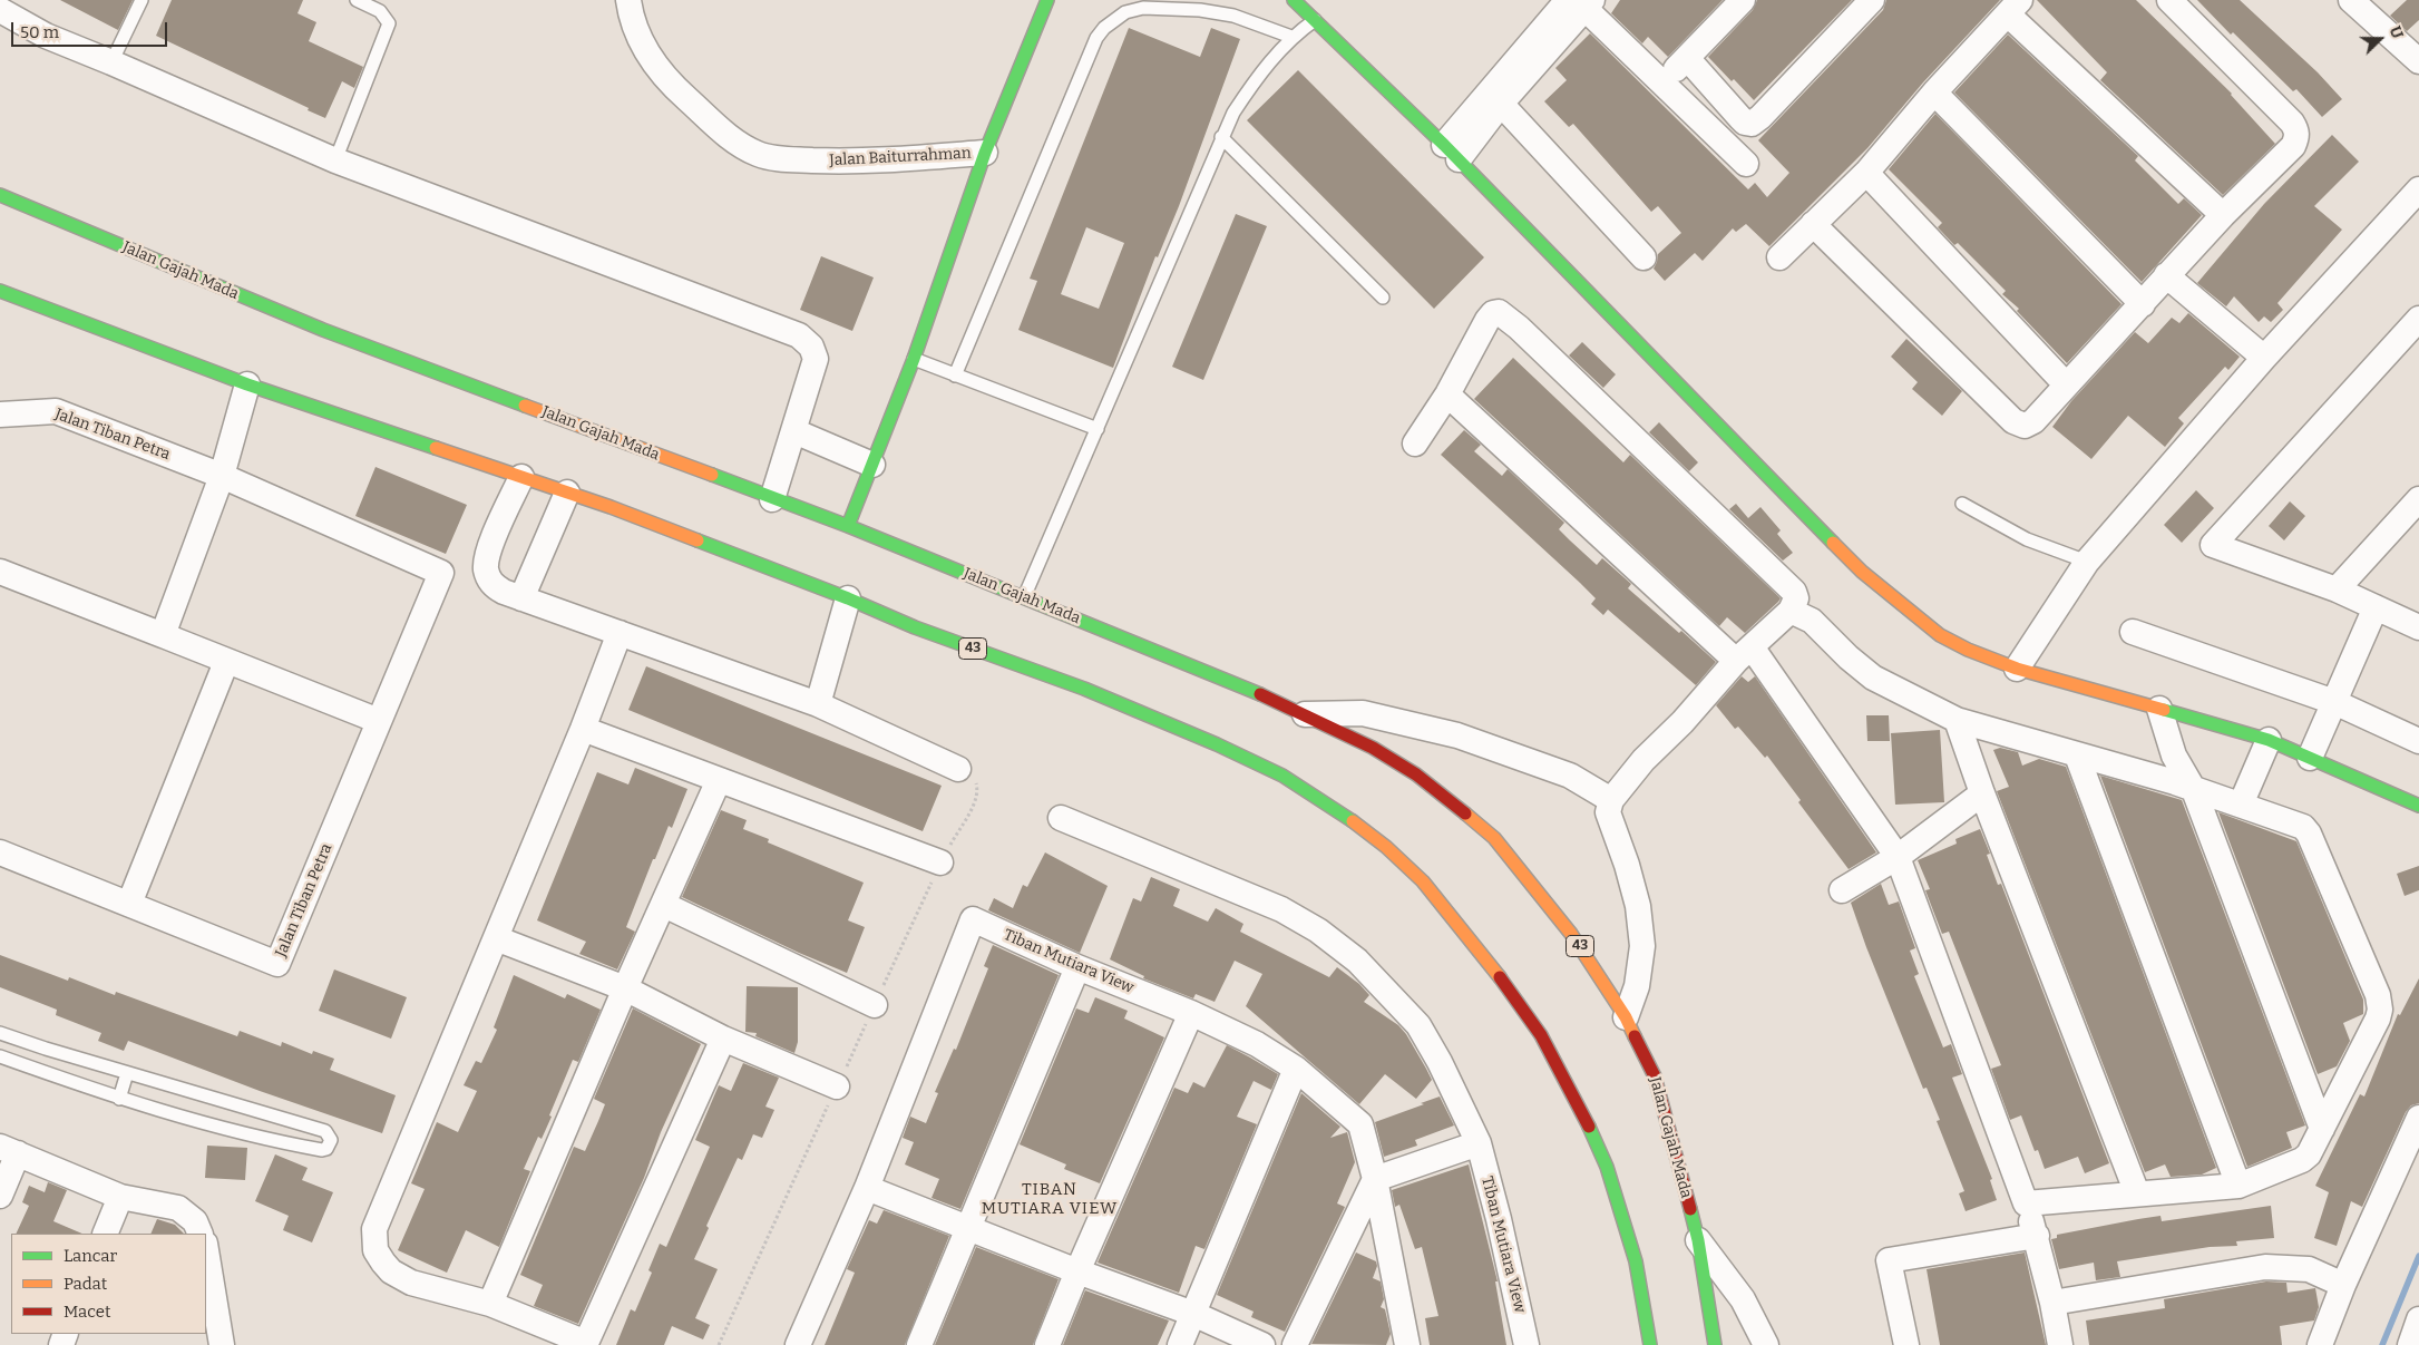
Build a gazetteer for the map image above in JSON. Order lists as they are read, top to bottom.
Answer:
{
  "streets": {
    "main road": ["Jalan Gajah Mada", "43"],
    "street": ["Jalan Baiturrahman", "Jalan Tiban Petra", "Tiban Mutiara View"]
  },
  "districts": ["TIBAN MUTIARA VIEW"],
  "legend": ["Lancar", "Padat", "Macet"],
  "scale_bar": "50 m",
  "north": "right"
}
